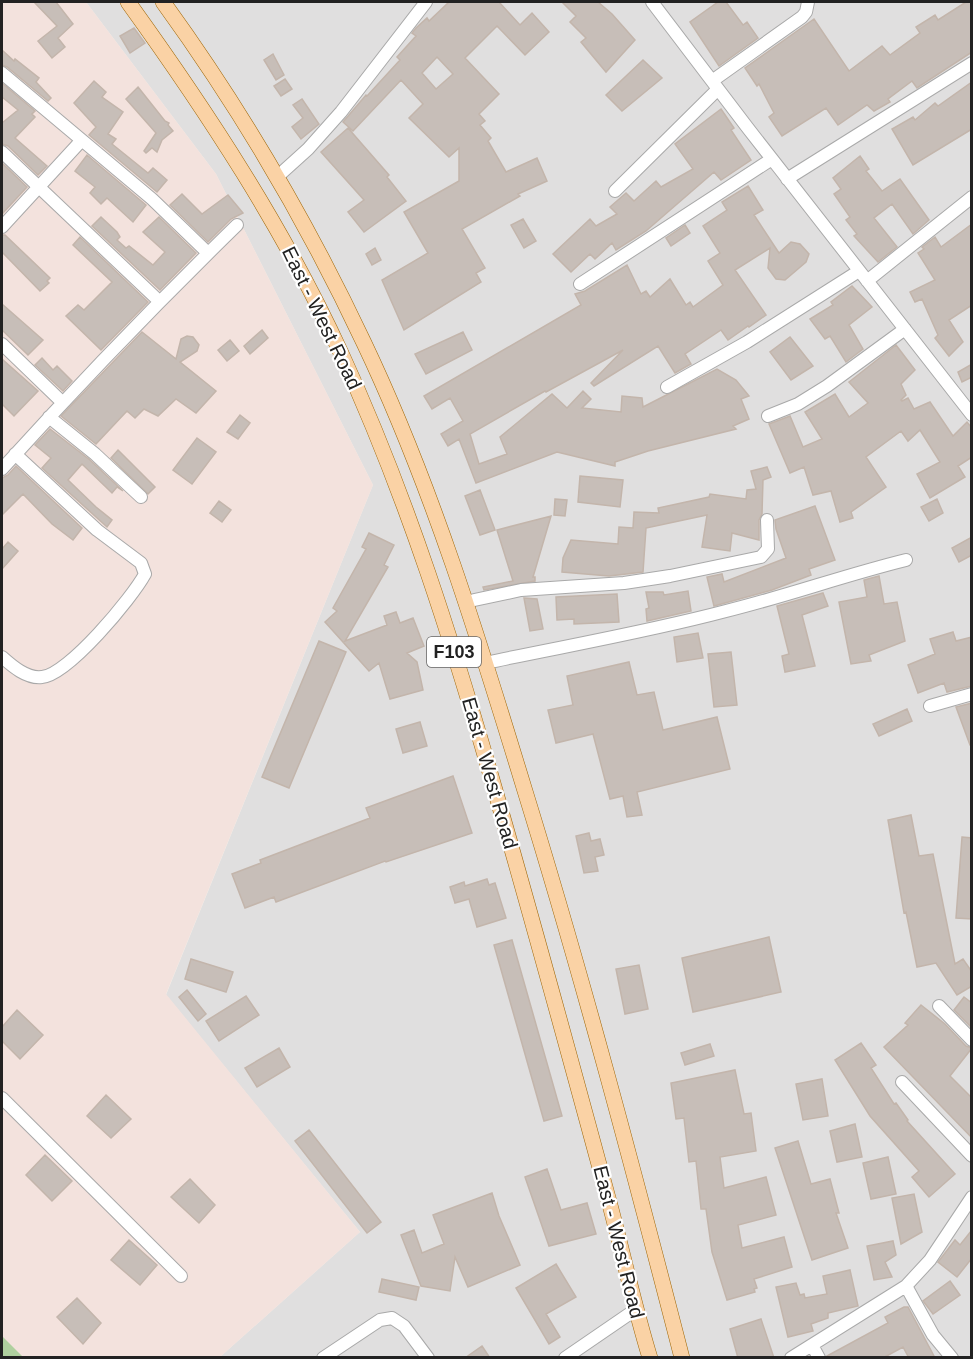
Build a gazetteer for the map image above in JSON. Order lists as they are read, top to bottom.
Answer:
{
  "streets": {
    "main road": ["East - West Road", "F103"]
  }
}
